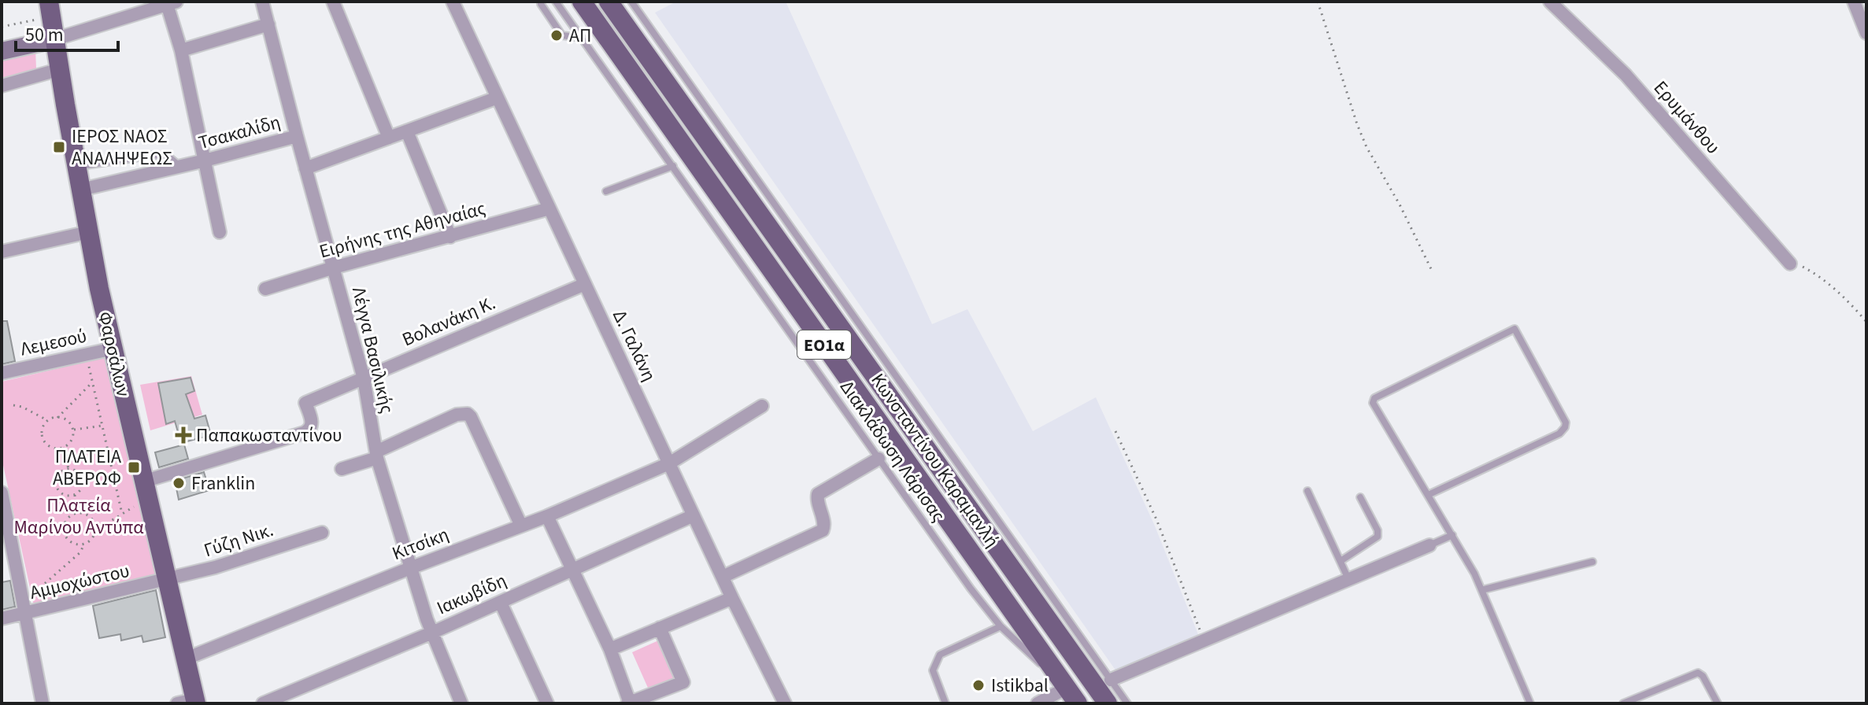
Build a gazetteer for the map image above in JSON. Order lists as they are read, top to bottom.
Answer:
{
  "streets": {
    "main road": ["ΕΟ1α", "Φαρσάλων", "Κωνσταντίνου Καραμανλή"],
    "street": [
      "Ερυμάνθου",
      "Τσακαλίδη",
      "Ειρήνης της Αθηναίας",
      "Βολανάκη Κ.",
      "Λεμεσού",
      "Δ. Γαλάνη",
      "Λέγγα Βασιλικής",
      "Γύζη Νικ.",
      "Κιτσίκη",
      "Αμμοχώστου",
      "Ιακωβίδη"
    ],
    "lane": ["Διακλάδωση Λάρισας"]
  },
  "crossings": [
    ["Τσακαλίδη", "Λέγγα Βασιλικής"],
    ["Τσακαλίδη", "Φαρσάλων"],
    ["Ειρήνης της Αθηναίας", "Δ. Γαλάνη"],
    ["Ειρήνης της Αθηναίας", "Λέγγα Βασιλικής"],
    ["Βολανάκη Κ.", "Δ. Γαλάνη"],
    ["Βολανάκη Κ.", "Λέγγα Βασιλικής"],
    ["Βολανάκη Κ.", "Φαρσάλων"],
    ["Λεμεσού", "Φαρσάλων"],
    ["Δ. Γαλάνη", "Κιτσίκη"],
    ["Δ. Γαλάνη", "Ιακωβίδη"],
    ["Λέγγα Βασιλικής", "Κιτσίκη"],
    ["Λέγγα Βασιλικής", "Ιακωβίδη"],
    ["Φαρσάλων", "Γύζη Νικ."],
    ["Φαρσάλων", "Κιτσίκη"],
    ["Φαρσάλων", "Αμμοχώστου"],
    ["Διακλάδωση Λάρισας", "Κωνσταντίνου Καραμανλή"],
    ["Γύζη Νικ.", "Αμμοχώστου"]
  ],
  "parks": ["Πλατεία Μαρίνου Αντύπα"],
  "places": {
    "other": ["ΑΠ", "Franklin", "Istikbal"],
    "transit": ["ΙΕΡΟΣ ΝΑΟΣ ΑΝΑΛΗΨΕΩΣ", "ΠΛΑΤΕΙΑ ΑΒΕΡΩΦ"],
    "health": ["Παπακωσταντίνου"]
  },
  "scale_bar": "50 m"
}
